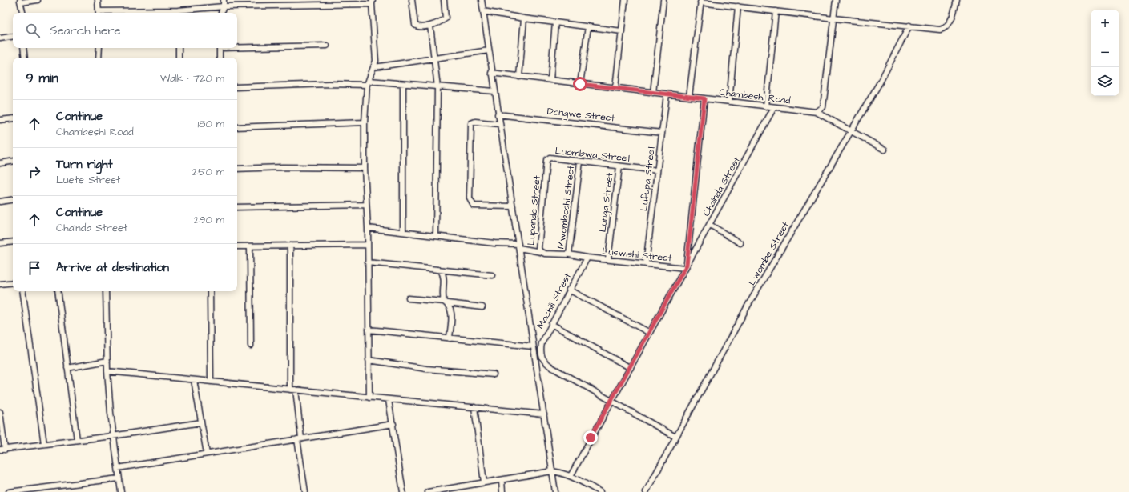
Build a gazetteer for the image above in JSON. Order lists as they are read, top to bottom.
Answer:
{
  "streets": {
    "street": [
      "Chambeshi Road",
      "Dongwe Street",
      "Luombwa Street",
      "Lufupa Street",
      "Chainda Street",
      "Lunga Street",
      "Mwomboshi Street",
      "Lupande Street",
      "Lwombe Street",
      "Luswishi Street",
      "Machili Street"
    ]
  },
  "crossings": [
    ["Chambeshi Road", "Lufupa Street"],
    ["Chambeshi Road", "Chainda Street"],
    ["Dongwe Street", "Lufupa Street"],
    ["Luombwa Street", "Lufupa Street"],
    ["Luombwa Street", "Lunga Street"],
    ["Luombwa Street", "Mwomboshi Street"],
    ["Luombwa Street", "Lupande Street"],
    ["Lufupa Street", "Luswishi Street"],
    ["Chainda Street", "Luswishi Street"],
    ["Lunga Street", "Luswishi Street"],
    ["Mwomboshi Street", "Lupande Street"],
    ["Lupande Street", "Luswishi Street"],
    ["Lupande Street", "Machili Street"],
    ["Luswishi Street", "Machili Street"]
  ],
  "page": {
    "map_buttons": ["+", "−"],
    "search": "Search here",
    "heading": ["9 min", "Walk · 720 m"],
    "list": [
      ["Continue", "Chambeshi Road", "180 m"],
      ["Turn right", "Luete Street", "250 m"],
      ["Continue", "Chainda Street", "290 m"],
      "Arrive at destination"
    ]
  }
}
